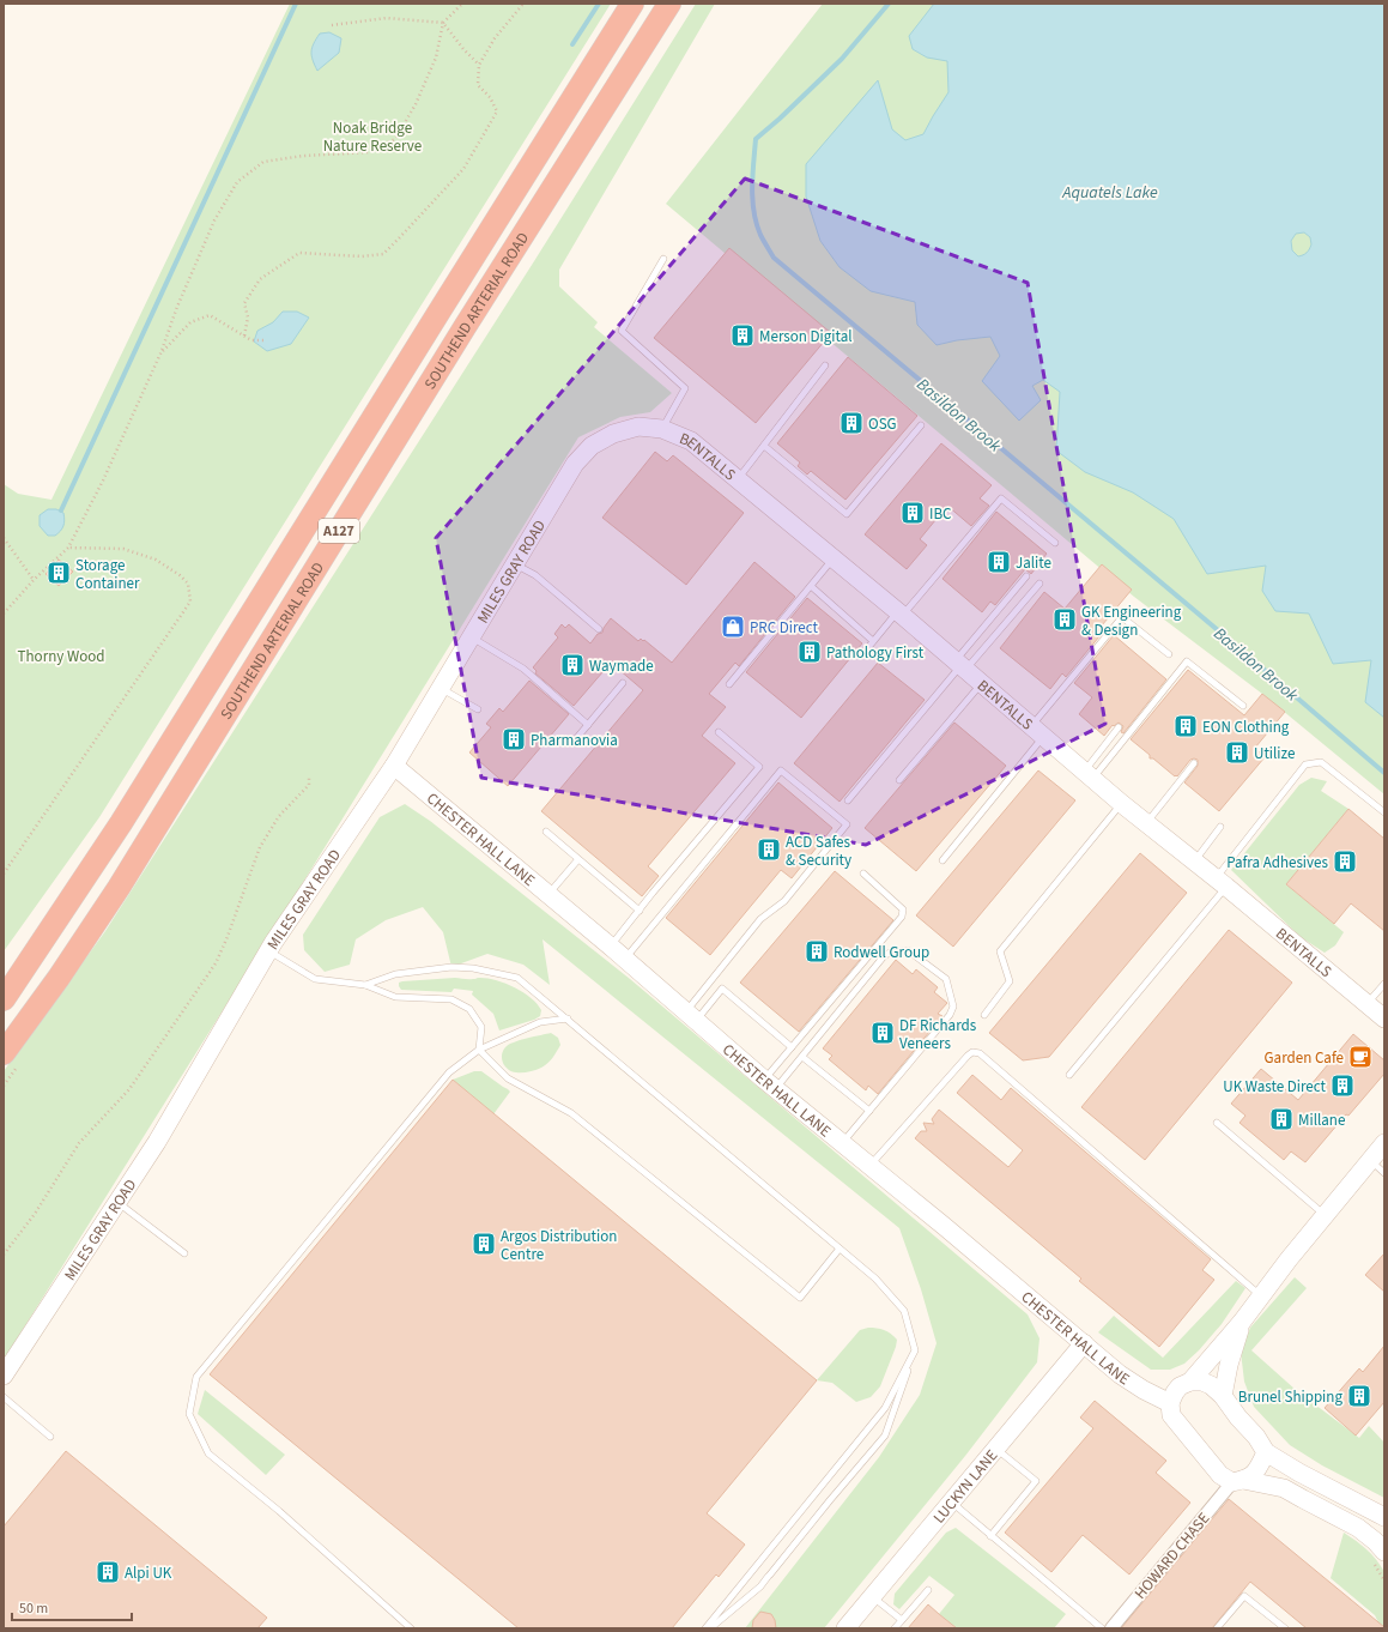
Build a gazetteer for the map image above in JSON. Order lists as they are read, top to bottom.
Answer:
{
  "streets": {
    "highway": ["SOUTHEND ARTERIAL ROAD", "A127"],
    "street": [
      "BENTALLS",
      "MILES GRAY ROAD",
      "CHESTER HALL LANE",
      "LUCKYN LANE",
      "HOWARD CHASE"
    ]
  },
  "crossings": [
    ["BENTALLS", "MILES GRAY ROAD"],
    ["MILES GRAY ROAD", "CHESTER HALL LANE"],
    ["CHESTER HALL LANE", "LUCKYN LANE"]
  ],
  "water": ["Aquatels Lake", "Basildon Brook"],
  "parks": ["Noak Bridge Nature Reserve", "Thorny Wood"],
  "places": {
    "building": [
      "Merson Digital",
      "OSG",
      "IBC",
      "Jalite",
      "Storage Container",
      "GK Engineering & Design",
      "Pathology First",
      "Waymade",
      "EON Clothing",
      "Pharmanovia",
      "Utilize",
      "ACD Safes & Security",
      "Pafra Adhesives",
      "Rodwell Group",
      "DF Richards Veneers",
      "UK Waste Direct",
      "Millane",
      "Argos Distribution Centre",
      "Brunel Shipping",
      "Alpi UK"
    ],
    "shop": ["PRC Direct"],
    "cafe": ["Garden Cafe"]
  },
  "scale_bar": "50 m"
}
